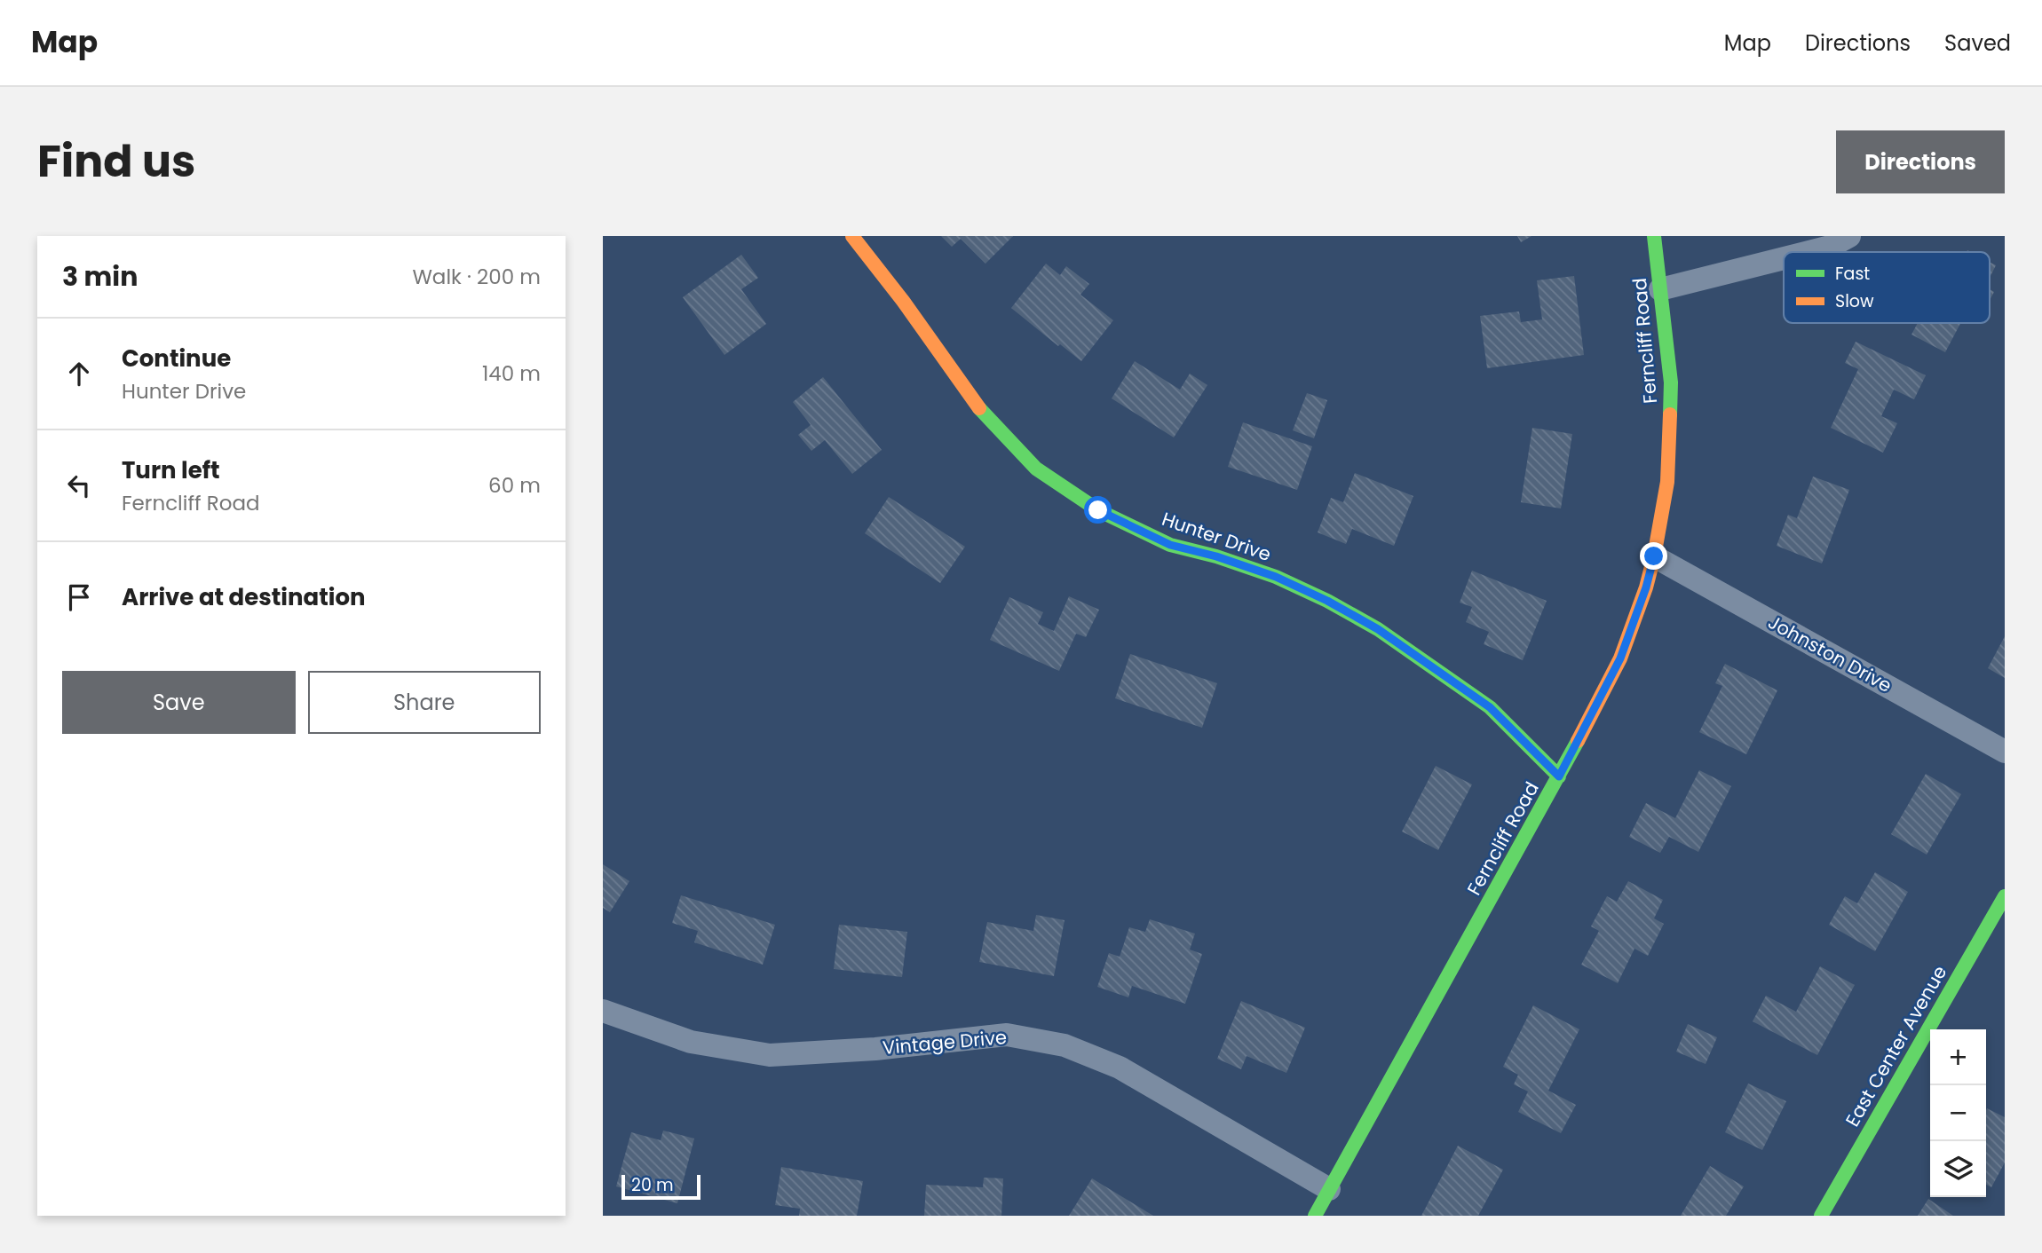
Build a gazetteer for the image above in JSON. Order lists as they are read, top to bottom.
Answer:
{
  "streets": {
    "street": [
      "Ferncliff Road",
      "Hunter Drive",
      "Johnston Drive",
      "Vintage Drive",
      "East Center Avenue"
    ]
  },
  "crossings": [
    ["Ferncliff Road", "Hunter Drive"],
    ["Ferncliff Road", "Johnston Drive"],
    ["Ferncliff Road", "Vintage Drive"]
  ],
  "legend": ["Fast", "Slow"],
  "scale_bar": "20 m",
  "page": {
    "header": "Map",
    "nav": ["Map", "Directions", "Saved"],
    "title": "Find us",
    "buttons": [
      "Directions",
      ["Save", "Share"]
    ],
    "heading": ["3 min", "Walk · 200 m"],
    "list": [
      ["Continue", "Hunter Drive", "140 m"],
      ["Turn left", "Ferncliff Road", "60 m"],
      "Arrive at destination"
    ],
    "map_buttons": ["+", "−"],
    "scale": "20 m"
  }
}
